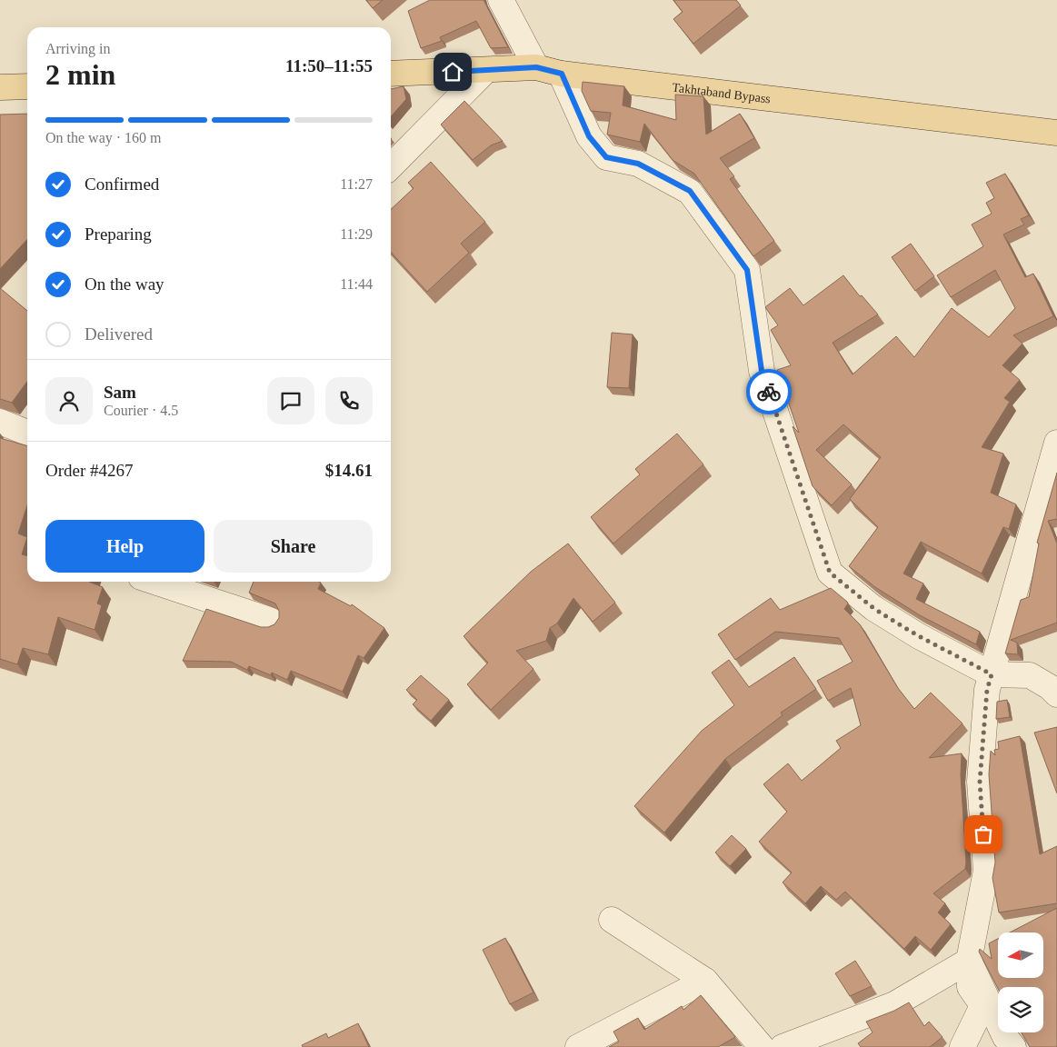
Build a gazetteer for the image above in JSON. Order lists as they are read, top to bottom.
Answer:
{
  "streets": {
    "main road": ["Takhtaband Bypass"]
  },
  "north": "left",
  "page": {
    "heading": ["2 min", "Arriving in", "11:50–11:55"],
    "panel": [
      "Sam",
      "Courier · 4.5",
      "Order #4267",
      "$14.61"
    ],
    "bar": "On the way · 160 m",
    "list": [
      ["Confirmed", "11:27"],
      ["Preparing", "11:29"],
      ["On the way", "11:44"],
      "Delivered"
    ],
    "buttons": ["Help", "Share"]
  }
}
